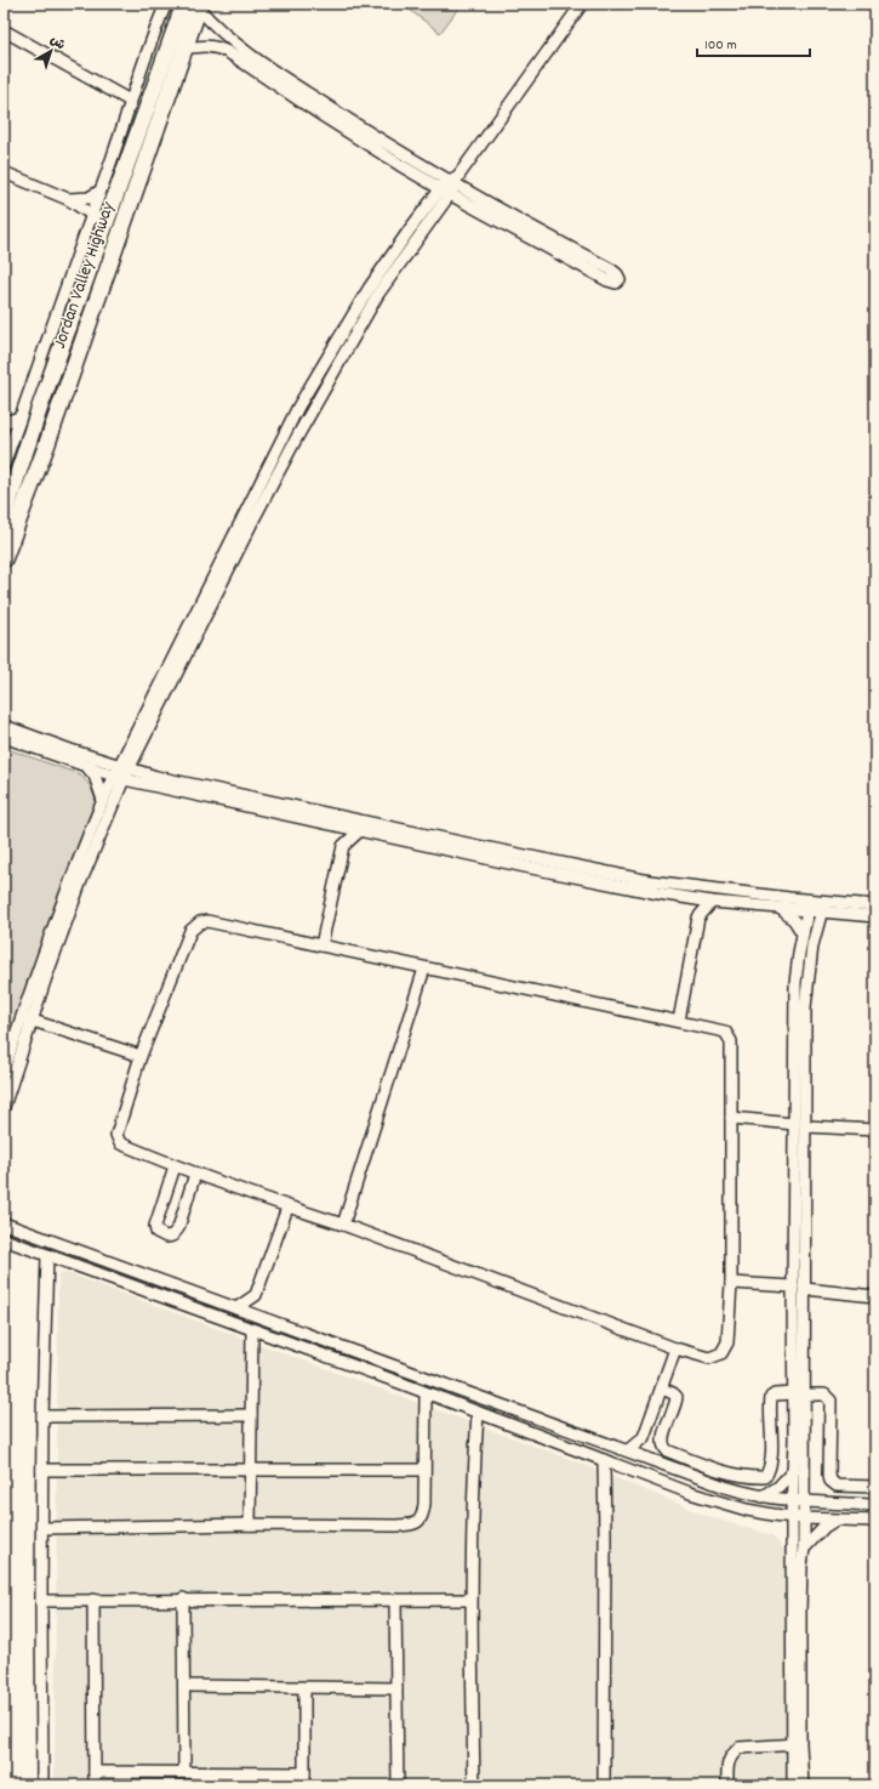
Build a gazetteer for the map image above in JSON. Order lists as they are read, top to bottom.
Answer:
{
  "streets": {
    "highway": ["Jordan Valley Highway"]
  },
  "scale_bar": "100 m",
  "north": "top right"
}
